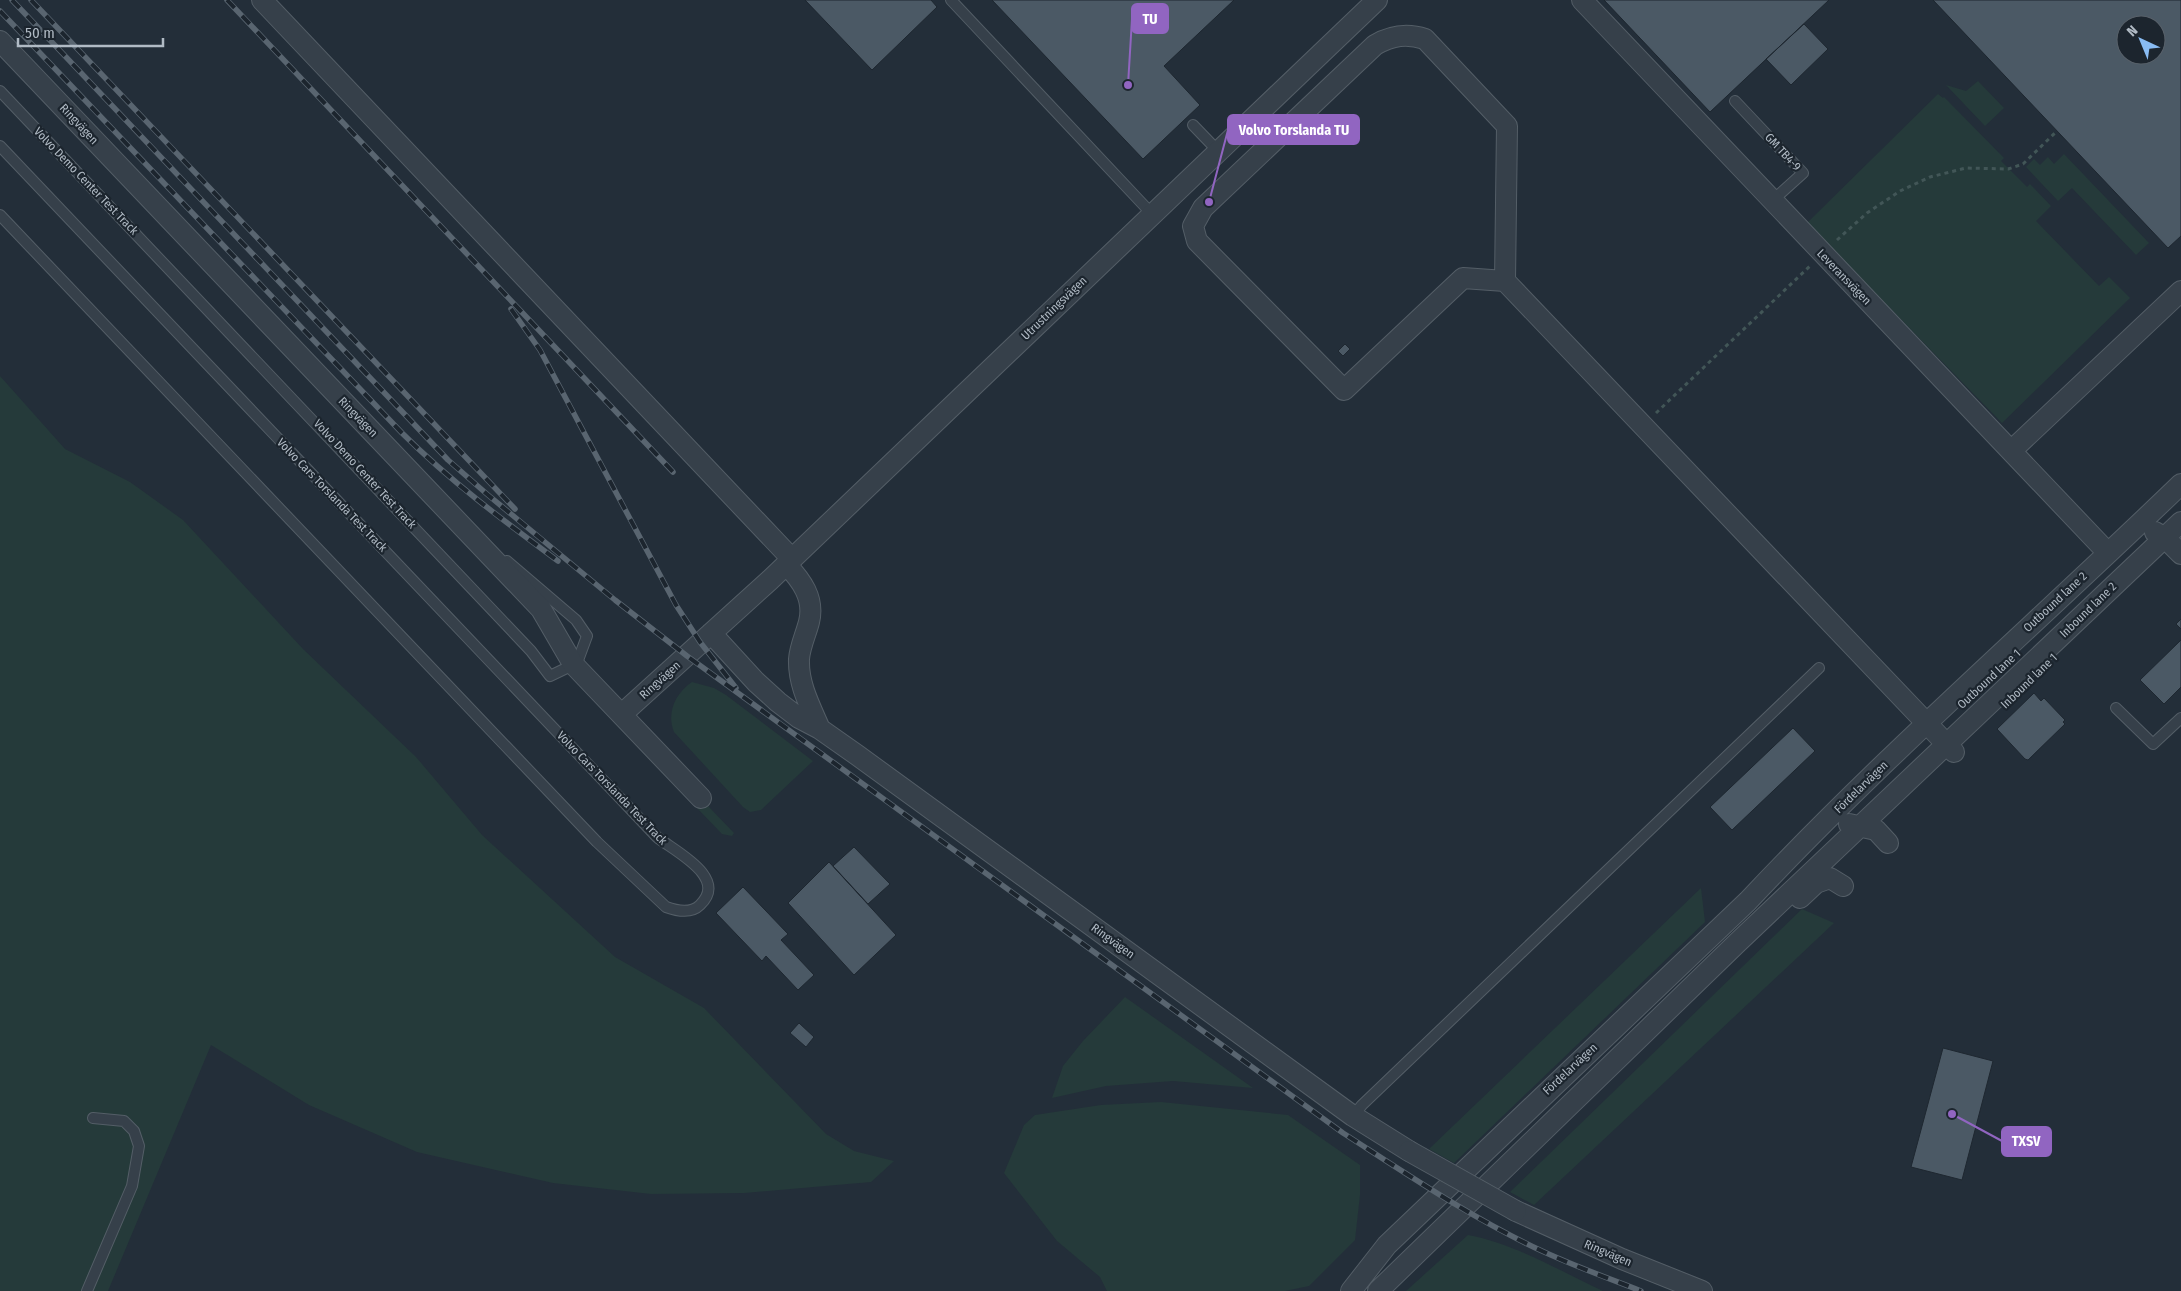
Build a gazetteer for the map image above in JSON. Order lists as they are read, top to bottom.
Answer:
{
  "streets": {
    "street": [
      "Ringvägen",
      "Leveransvägen",
      "Utrustningsvägen",
      "Outbound lane 2",
      "Outbound lane 1",
      "Inbound lane 1",
      "Fördelarvägen"
    ],
    "lane": ["GM TB4-9", "Volvo Demo Center Test Track", "Volvo Cars Torslanda Test Track"]
  },
  "crossings": [
    ["Ringvägen", "Volvo Demo Center Test Track"],
    ["Ringvägen", "Utrustningsvägen"],
    ["GM TB4-9", "Leveransvägen"],
    ["Leveransvägen", "Outbound lane 2"],
    ["Outbound lane 2", "Outbound lane 1"],
    ["Outbound lane 2", "Inbound lane 1"],
    ["Outbound lane 2", "Fördelarvägen"],
    ["Outbound lane 1", "Inbound lane 1"],
    ["Outbound lane 1", "Fördelarvägen"],
    ["Inbound lane 1", "Fördelarvägen"]
  ],
  "places": ["TU", "Volvo Torslanda TU", "TXSV"],
  "scale_bar": "50 m",
  "north": "top left"
}
